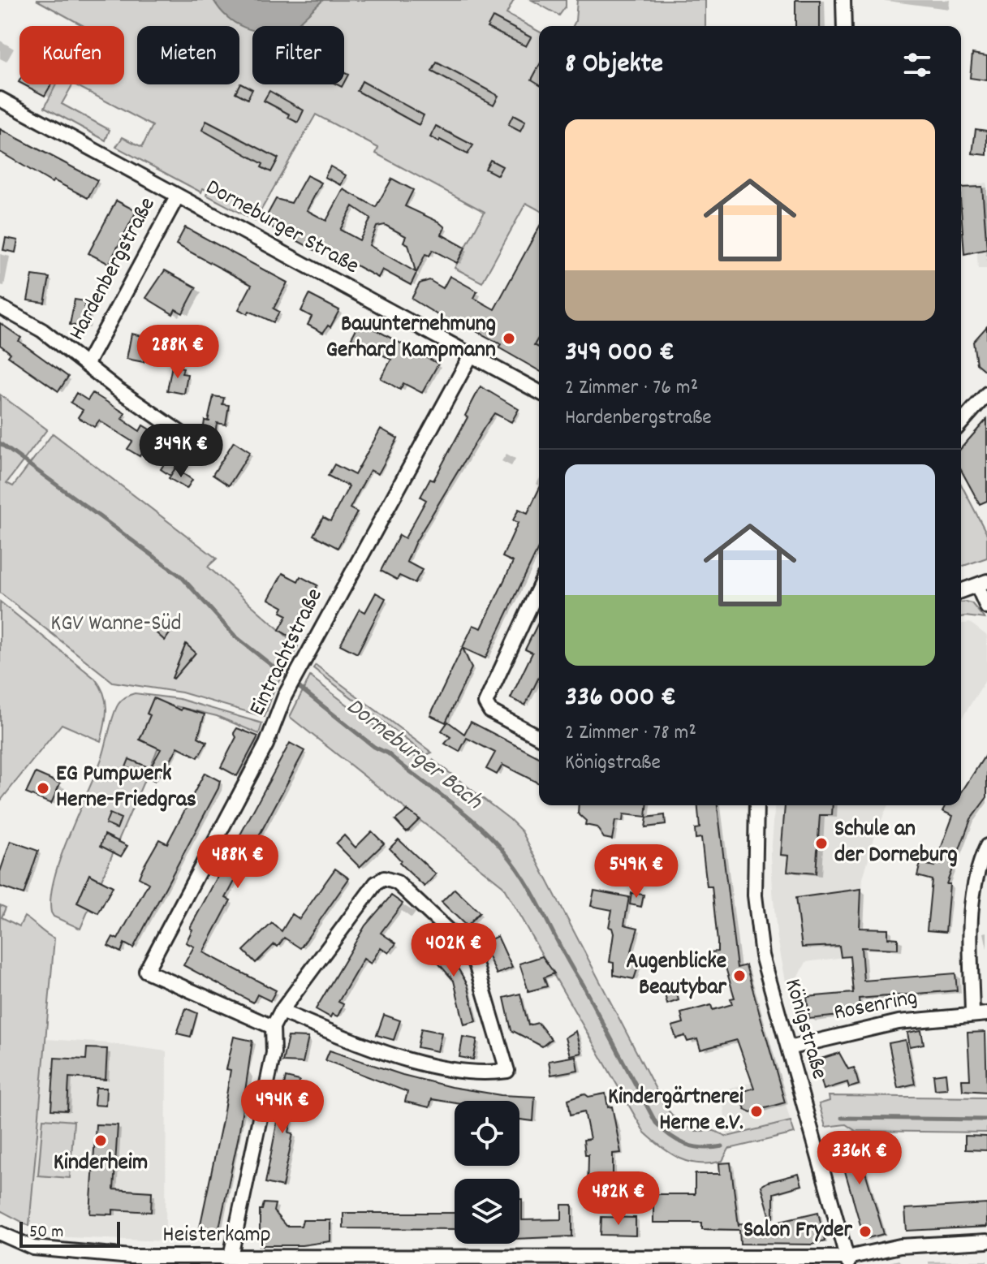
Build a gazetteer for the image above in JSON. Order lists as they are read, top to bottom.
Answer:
{
  "streets": {
    "street": [
      "Dorneburger Straße",
      "Hardenbergstraße",
      "Eintrachtstraße",
      "Rosenring",
      "Königstraße",
      "Heisterkamp"
    ]
  },
  "crossings": [
    ["Dorneburger Straße", "Hardenbergstraße"],
    ["Dorneburger Straße", "Eintrachtstraße"],
    ["Rosenring", "Königstraße"],
    ["Königstraße", "Heisterkamp"]
  ],
  "water": ["Dorneburger Bach"],
  "parks": ["KGV Wanne-Süd"],
  "places": [
    "Bauunternehmung Gerhard Kampmann",
    "EG Pumpwerk Herne-Friedgras",
    "Schule an der Dorneburg",
    "Augenblicke Beautybar",
    "Kindergärtnerei Herne e.V.",
    "Kinderheim",
    "Salon Fryder"
  ],
  "scale_bar": "50 m",
  "page": {
    "chip": ["Kaufen", "Mieten", "Filter"],
    "heading": "8 Objekte",
    "list": [
      {
        "name": "349 000 €",
        "note": "2 Zimmer · 76 m² · Hardenbergstraße"
      },
      {
        "name": "336 000 €",
        "note": "2 Zimmer · 78 m² · Königstraße"
      }
    ],
    "price": [
      "288K €",
      "349K €",
      "488K €",
      "549K €",
      "402K €",
      "494K €",
      "336K €",
      "482K €"
    ],
    "scale": "50 m"
  }
}
